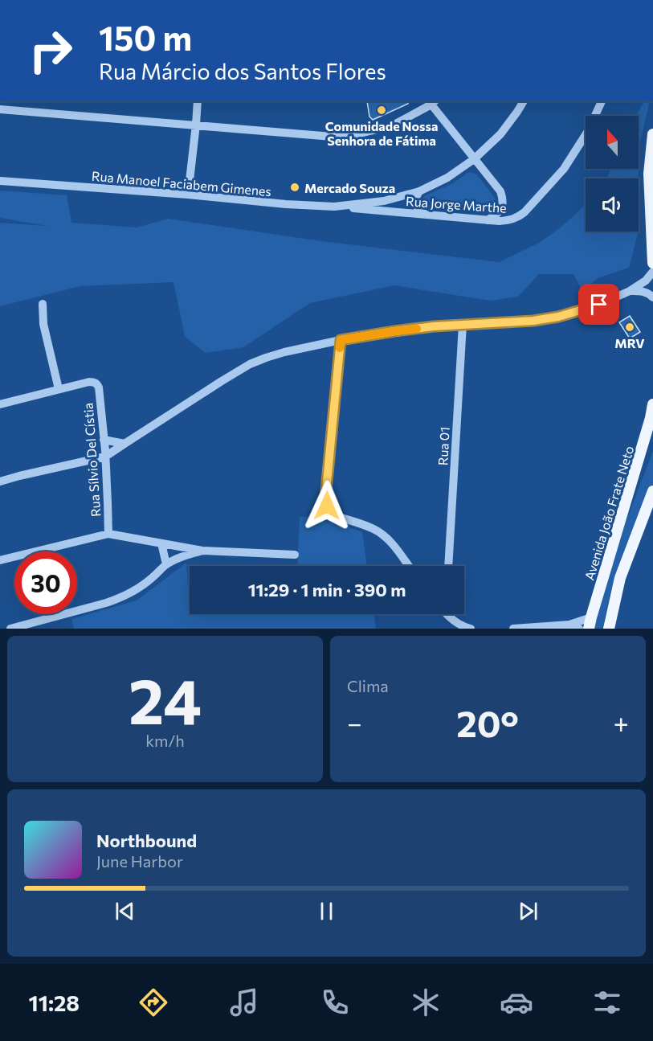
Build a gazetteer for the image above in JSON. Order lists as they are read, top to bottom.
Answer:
{
  "streets": {
    "main road": ["Avenida João Frate Neto"],
    "street": [
      "Rua Manoel Faciabem Gimenes",
      "Rua Jorge Marthe",
      "Rua 01",
      "Rua Sílvio Del Cístia"
    ]
  },
  "crossings": [
    ["Rua Manoel Faciabem Gimenes", "Rua Jorge Marthe"]
  ],
  "places": ["Comunidade Nossa Senhora de Fátima", "Mercado Souza", "MRV"],
  "north": "top",
  "page": {
    "turn": ["150 m", "Rua Márcio dos Santos Flores"],
    "limit": "30",
    "trip": "11:29 · 1 min · 390 m",
    "tile": [
      ["24", "km/h"],
      "Clima"
    ],
    "heat": ["−", "20°", "+"],
    "song": ["Northbound", "June Harbor"],
    "tabs": "11:28"
  }
}
